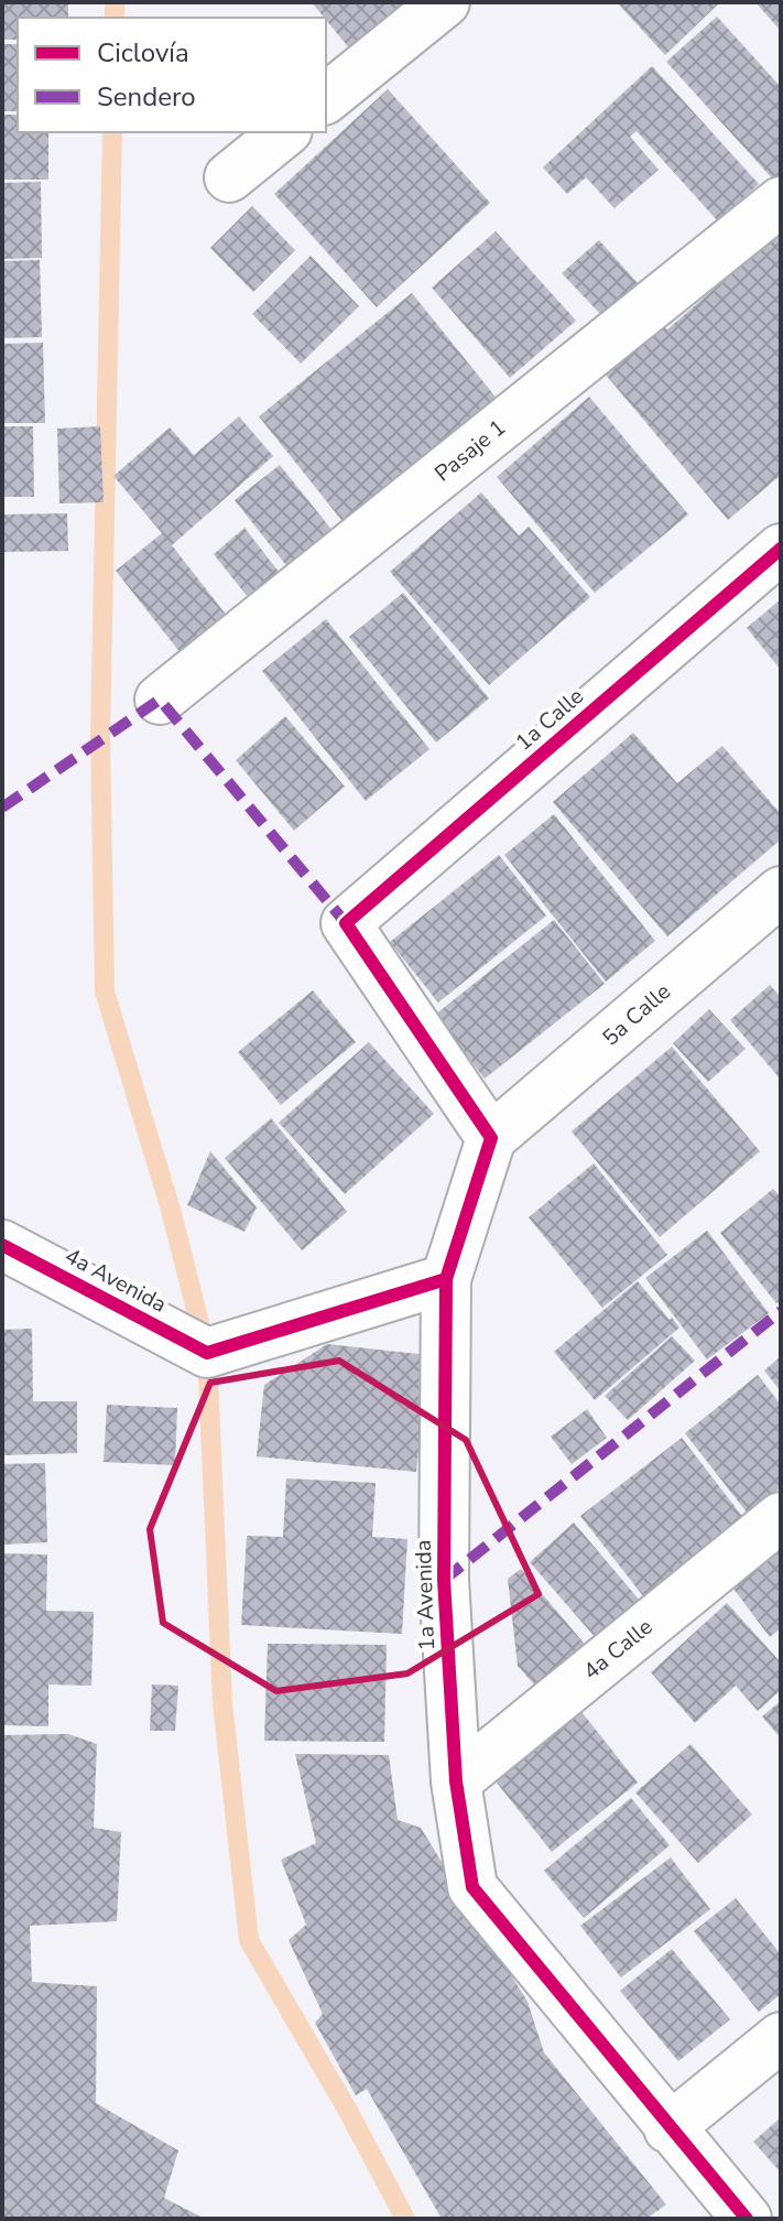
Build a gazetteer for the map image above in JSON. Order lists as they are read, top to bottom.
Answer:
{
  "streets": {
    "street": [
      "Pasaje 1",
      "1a Calle",
      "5a Calle",
      "4a Avenida",
      "1a Avenida",
      "4a Calle"
    ]
  },
  "crossings": [
    ["1a Calle", "5a Calle"],
    ["1a Calle", "1a Avenida"],
    ["5a Calle", "1a Avenida"],
    ["4a Avenida", "1a Avenida"],
    ["1a Avenida", "4a Calle"]
  ],
  "legend": ["Ciclovía", "Sendero"]
}
